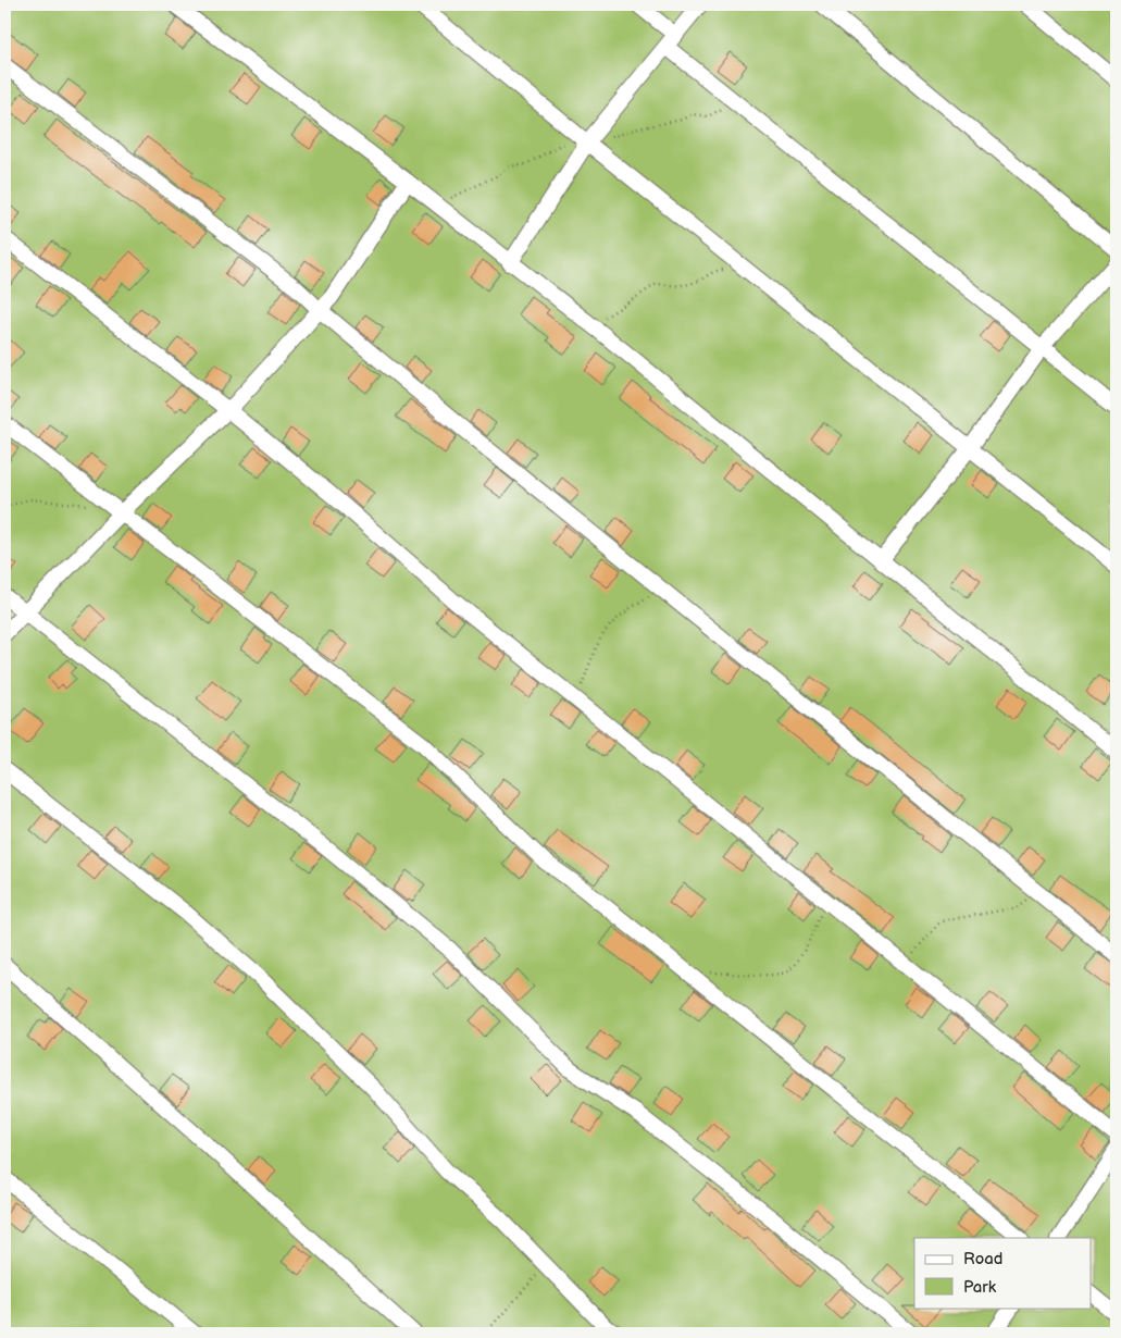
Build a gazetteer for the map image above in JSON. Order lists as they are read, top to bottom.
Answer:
{
  "legend": ["Road", "Park"]
}
